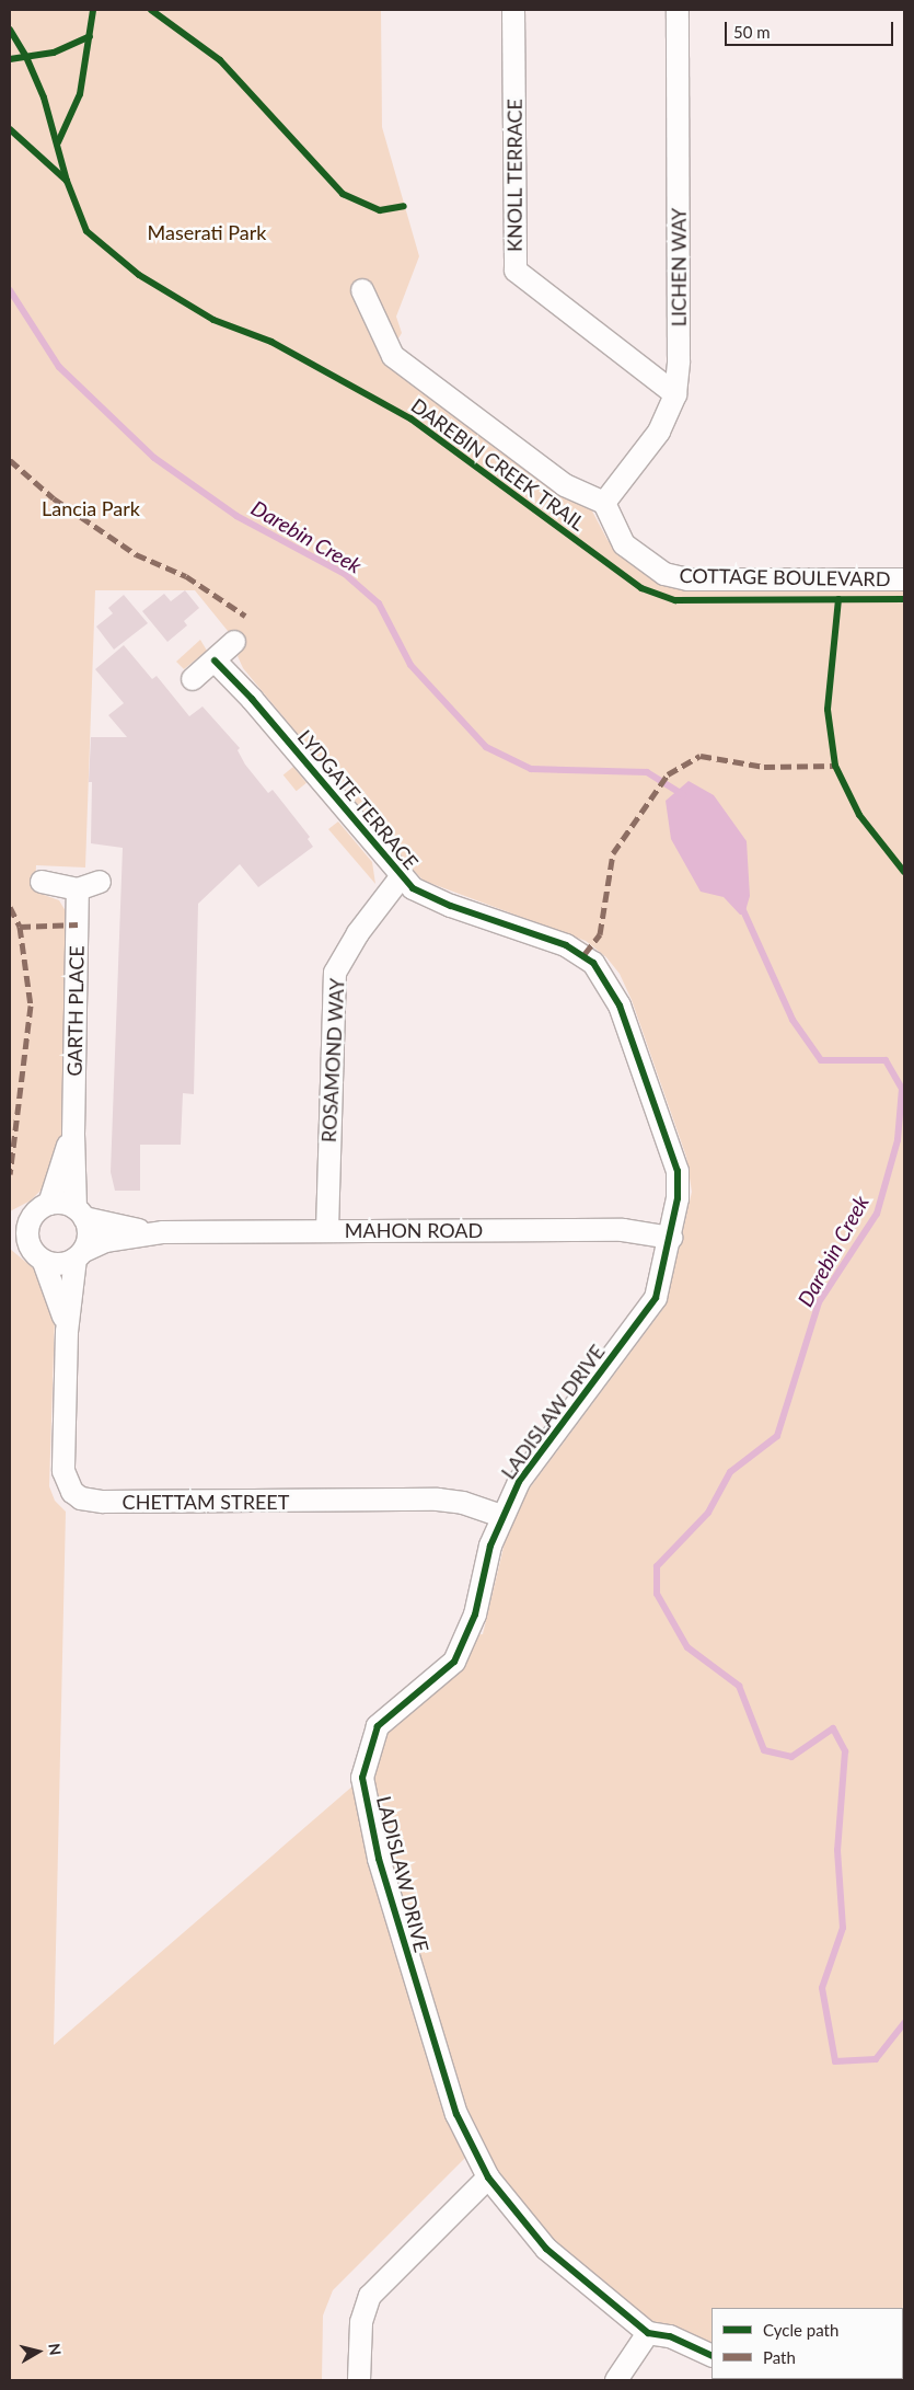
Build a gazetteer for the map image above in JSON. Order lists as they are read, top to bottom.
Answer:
{
  "streets": {
    "street": [
      "KNOLL TERRACE",
      "LICHEN WAY",
      "COTTAGE BOULEVARD",
      "LYDGATE TERRACE",
      "GARTH PLACE",
      "ROSAMOND WAY",
      "MAHON ROAD",
      "LADISLAW DRIVE",
      "CHETTAM STREET"
    ],
    "cycle path": ["DAREBIN CREEK TRAIL"]
  },
  "crossings": [
    ["KNOLL TERRACE", "LICHEN WAY"],
    ["LICHEN WAY", "COTTAGE BOULEVARD"],
    ["LYDGATE TERRACE", "ROSAMOND WAY"],
    ["LYDGATE TERRACE", "MAHON ROAD"],
    ["LYDGATE TERRACE", "LADISLAW DRIVE"],
    ["GARTH PLACE", "MAHON ROAD"],
    ["GARTH PLACE", "CHETTAM STREET"],
    ["ROSAMOND WAY", "MAHON ROAD"],
    ["MAHON ROAD", "LADISLAW DRIVE"],
    ["MAHON ROAD", "CHETTAM STREET"],
    ["LADISLAW DRIVE", "CHETTAM STREET"]
  ],
  "water": ["Darebin Creek"],
  "parks": ["Maserati Park", "Lancia Park"],
  "legend": ["Cycle path", "Path"],
  "scale_bar": "50 m",
  "north": "right"
}
